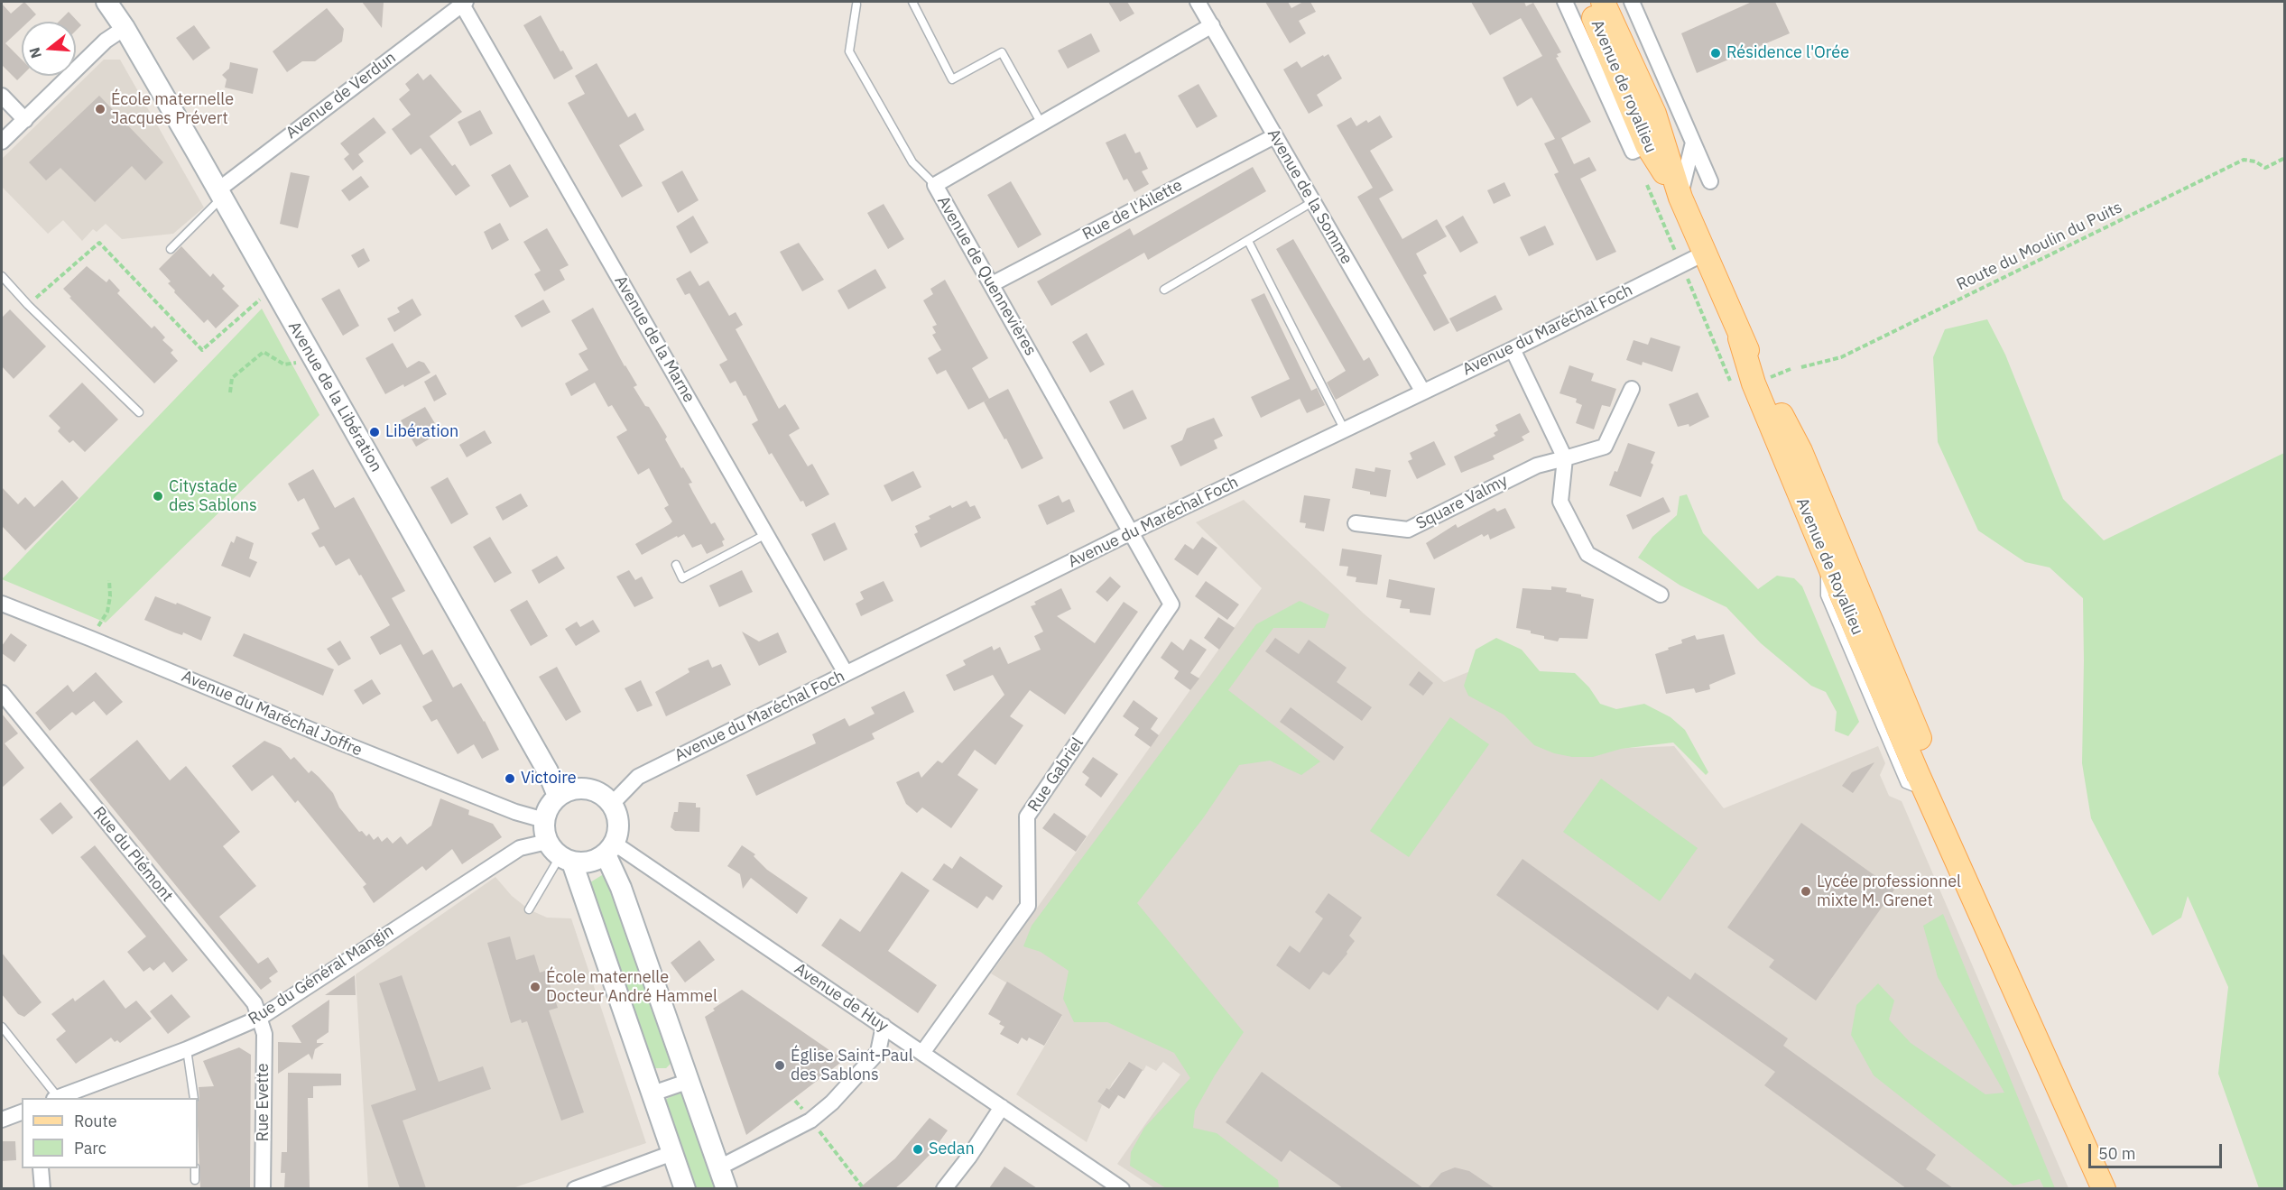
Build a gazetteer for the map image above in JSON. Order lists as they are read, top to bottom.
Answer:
{
  "streets": {
    "main road": ["Avenue de royallieu", "Avenue de Royallieu"],
    "street": [
      "Avenue de Verdun",
      "Avenue de la Somme",
      "Rue de l'Ailette",
      "Avenue de Quennevières",
      "Avenue du Maréchal Foch",
      "Avenue de la Marne",
      "Avenue de la Libération",
      "Square Valmy",
      "Avenue du Maréchal Joffre",
      "Rue Gabriel",
      "Rue du Plémont",
      "Rue du Général Mangin",
      "Avenue de Huy",
      "Rue Evette"
    ],
    "path": ["Route du Moulin du Puits"]
  },
  "crossings": [
    ["Avenue de royallieu", "Avenue de Royallieu"],
    ["Avenue de Verdun", "Avenue de la Marne"],
    ["Avenue de Verdun", "Avenue de la Libération"],
    ["Avenue de la Somme", "Rue de l'Ailette"],
    ["Avenue de la Somme", "Avenue de Quennevières"],
    ["Avenue de la Somme", "Avenue du Maréchal Foch"],
    ["Rue de l'Ailette", "Avenue de Quennevières"],
    ["Avenue de Quennevières", "Avenue du Maréchal Foch"],
    ["Avenue de Quennevières", "Rue Gabriel"],
    ["Avenue du Maréchal Foch", "Avenue de la Marne"],
    ["Avenue du Maréchal Foch", "Avenue de la Libération"],
    ["Avenue du Maréchal Foch", "Avenue du Maréchal Joffre"],
    ["Avenue du Maréchal Foch", "Rue Gabriel"],
    ["Avenue du Maréchal Foch", "Rue du Général Mangin"],
    ["Avenue du Maréchal Foch", "Avenue de Huy"],
    ["Avenue de la Libération", "Avenue du Maréchal Joffre"],
    ["Avenue de la Libération", "Rue du Général Mangin"],
    ["Avenue de la Libération", "Avenue de Huy"],
    ["Avenue du Maréchal Joffre", "Rue du Général Mangin"],
    ["Avenue du Maréchal Joffre", "Avenue de Huy"],
    ["Rue Gabriel", "Avenue de Huy"],
    ["Rue du Plémont", "Rue du Général Mangin"],
    ["Rue du Plémont", "Rue Evette"],
    ["Rue du Général Mangin", "Avenue de Huy"],
    ["Rue du Général Mangin", "Rue Evette"]
  ],
  "places": [
    "Résidence l'Orée",
    "École maternelle Jacques Prévert",
    "Libération",
    "Citystade des Sablons",
    "Victoire",
    "Lycée professionnel mixte M. Grenet",
    "École maternelle Docteur André Hammel",
    "Église Saint-Paul des Sablons",
    "Sedan"
  ],
  "legend": ["Route", "Parc"],
  "scale_bar": "50 m",
  "north": "left"
}
